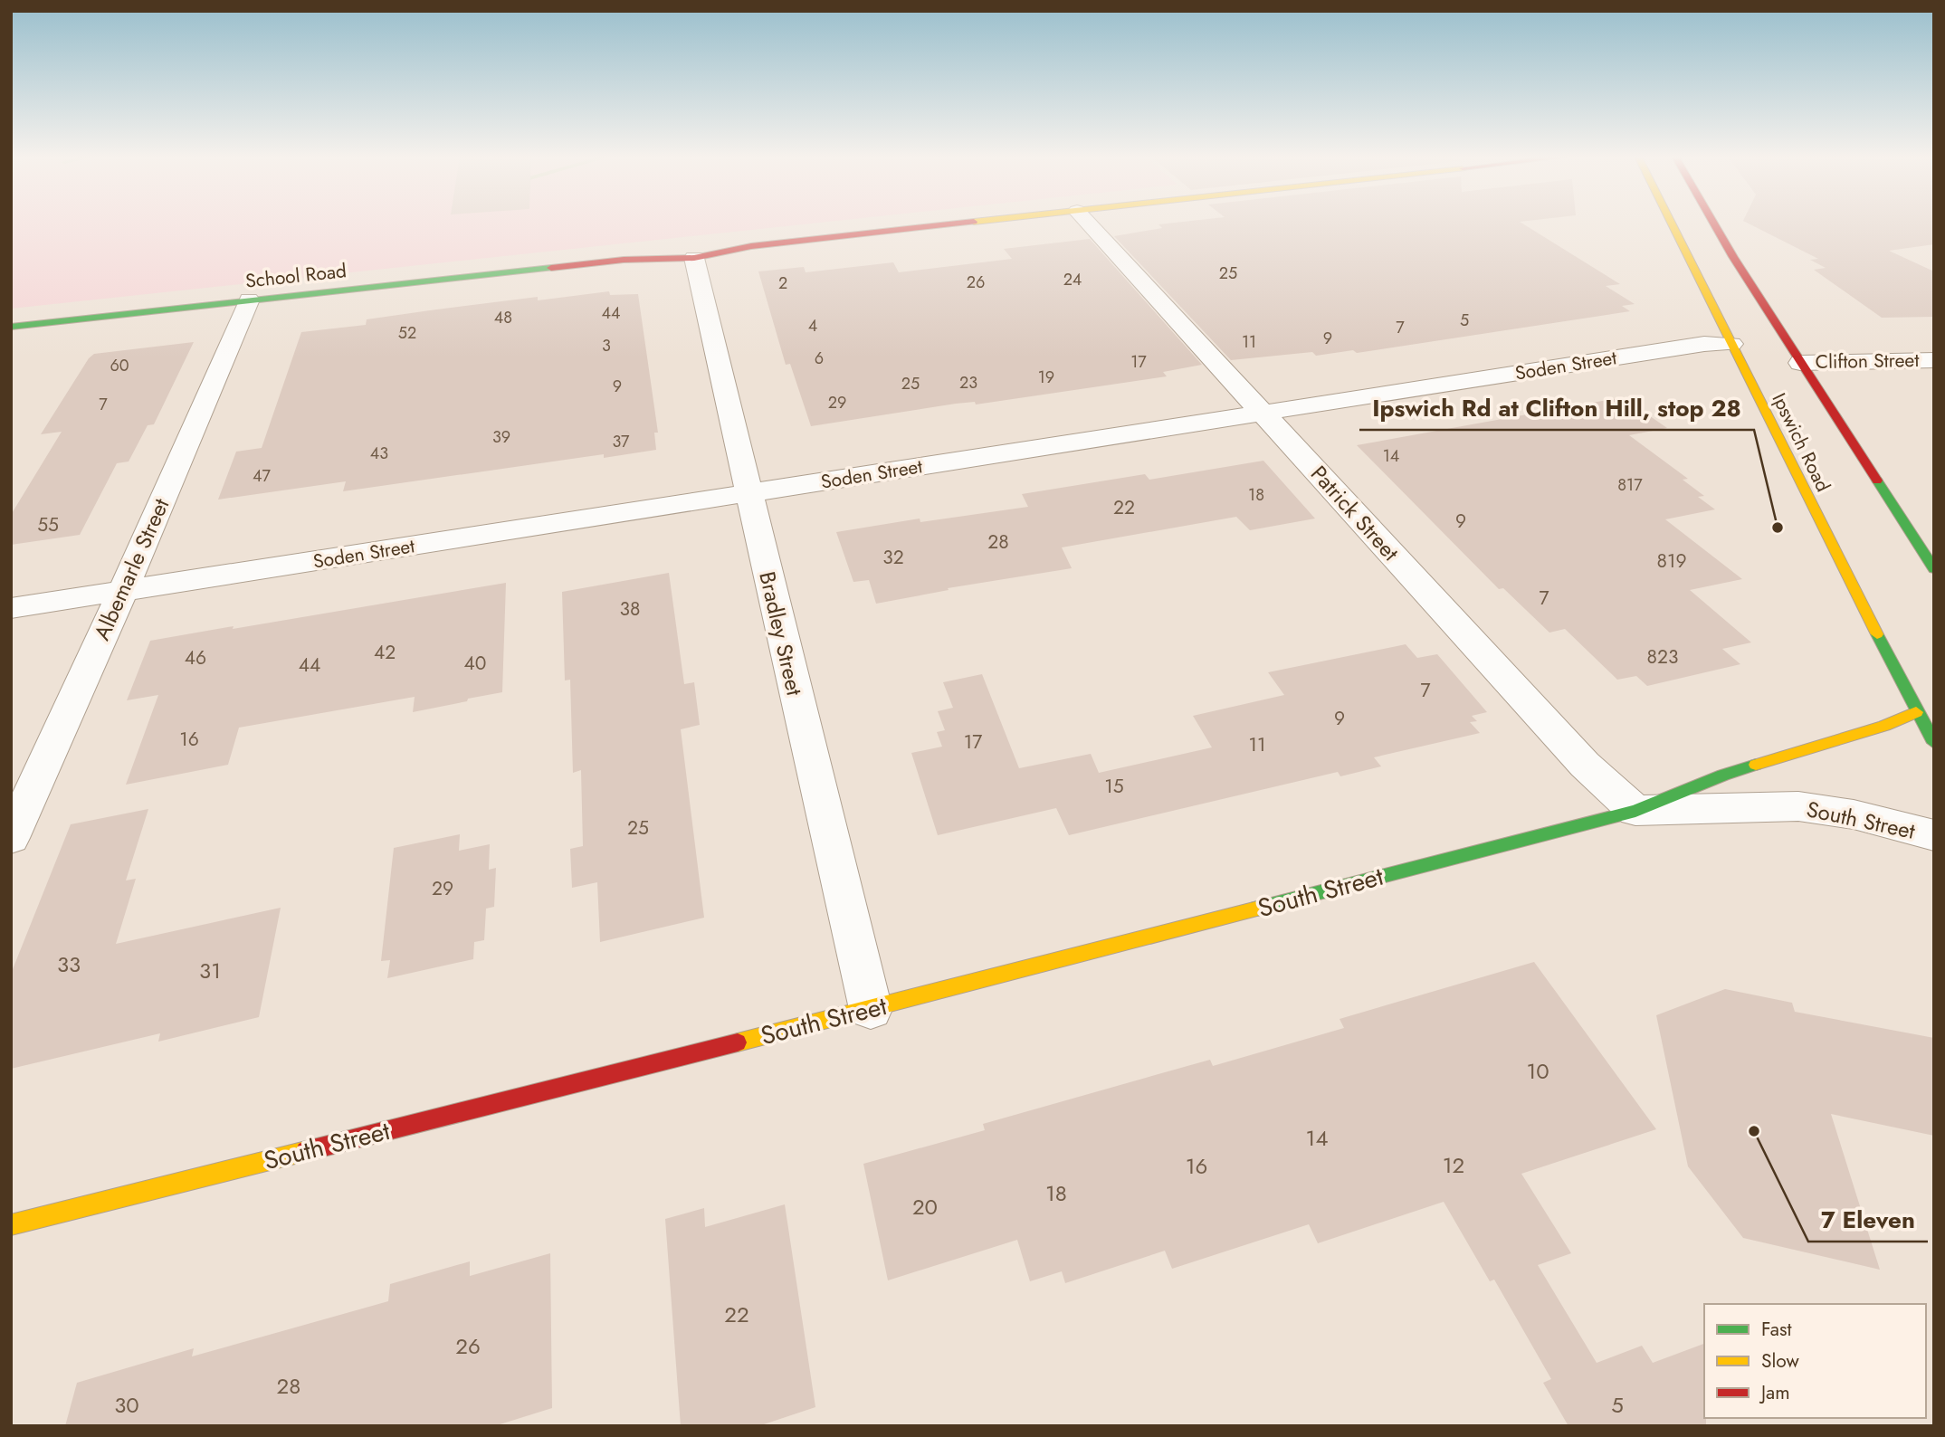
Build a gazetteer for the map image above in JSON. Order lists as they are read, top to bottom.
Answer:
{
  "streets": {
    "main road": ["School Road", "Ipswich Road", "South Street"],
    "street": [
      "Clifton Street",
      "Soden Street",
      "Patrick Street",
      "Albemarle Street",
      "Bradley Street"
    ]
  },
  "crossings": [
    ["School Road", "Albemarle Street"],
    ["School Road", "Bradley Street"],
    ["Clifton Street", "Ipswich Road"],
    ["Soden Street", "Ipswich Road"],
    ["Soden Street", "Patrick Street"],
    ["Soden Street", "Albemarle Street"],
    ["Soden Street", "Bradley Street"],
    ["Ipswich Road", "South Street"],
    ["Patrick Street", "South Street"],
    ["Bradley Street", "South Street"]
  ],
  "places": ["Ipswich Rd at Clifton Hill, stop 28", "7 Eleven"],
  "house_numbers": [
    "25",
    "24",
    "26",
    "2",
    "44",
    "48",
    "5",
    "4",
    "7",
    "52",
    "9",
    "11",
    "3",
    "6",
    "17",
    "60",
    "19",
    "23",
    "25",
    "9",
    "29",
    "7",
    "39",
    "37",
    "43",
    "14",
    "47",
    "817",
    "18",
    "22",
    "9",
    "55",
    "28",
    "32",
    "819",
    "7",
    "38",
    "42",
    "823",
    "46",
    "40",
    "44",
    "7",
    "9",
    "16",
    "17",
    "11",
    "15",
    "25",
    "29",
    "33",
    "31",
    "10",
    "14",
    "12",
    "16",
    "18",
    "20",
    "22",
    "26",
    "28",
    "30",
    "5"
  ],
  "legend": ["Fast", "Slow", "Jam"]
}
